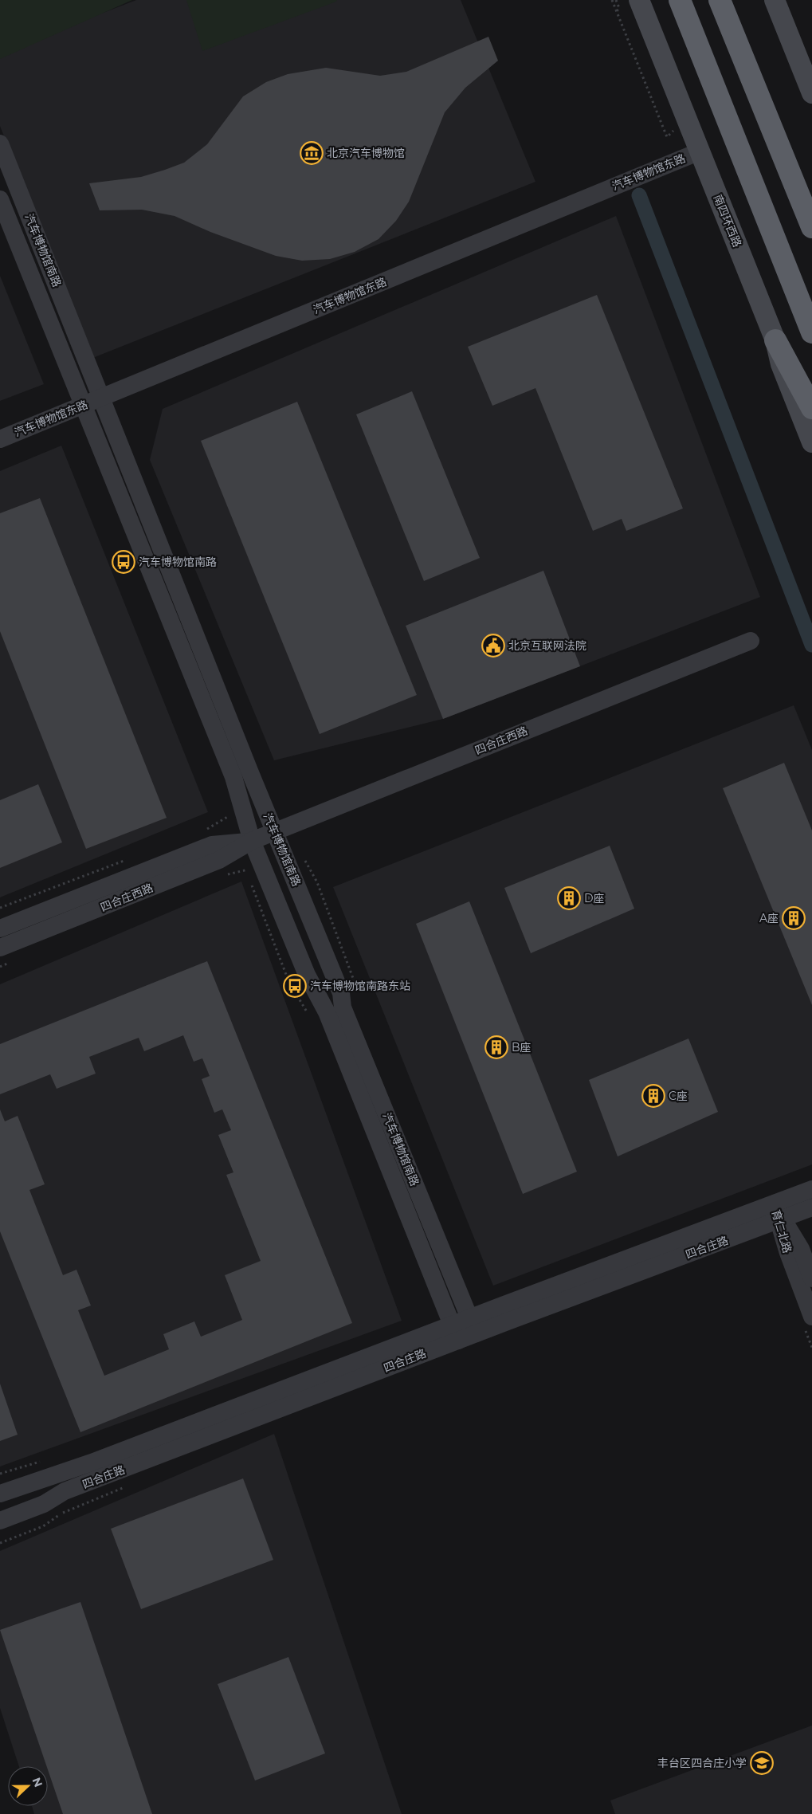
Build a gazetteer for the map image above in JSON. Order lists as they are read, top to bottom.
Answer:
{
  "streets": {
    "main road": ["南四环西路"],
    "street": [
      "汽车博物馆东路",
      "汽车博物馆南路",
      "四合庄西路",
      "育仁北路",
      "四合庄路"
    ]
  },
  "crossings": [
    ["汽车博物馆东路", "南四环西路"],
    ["汽车博物馆东路", "汽车博物馆南路"],
    ["汽车博物馆南路", "四合庄西路"],
    ["汽车博物馆南路", "四合庄路"],
    ["育仁北路", "四合庄路"]
  ],
  "places": {
    "museum": ["北京汽车博物馆"],
    "bus stop": ["汽车博物馆南路", "汽车博物馆南路东站"],
    "public building": ["北京互联网法院"],
    "building": [
      "D座",
      "A座",
      "B座",
      "C座"
    ],
    "school or university": ["丰台区四合庄小学"]
  },
  "north": "right"
}
